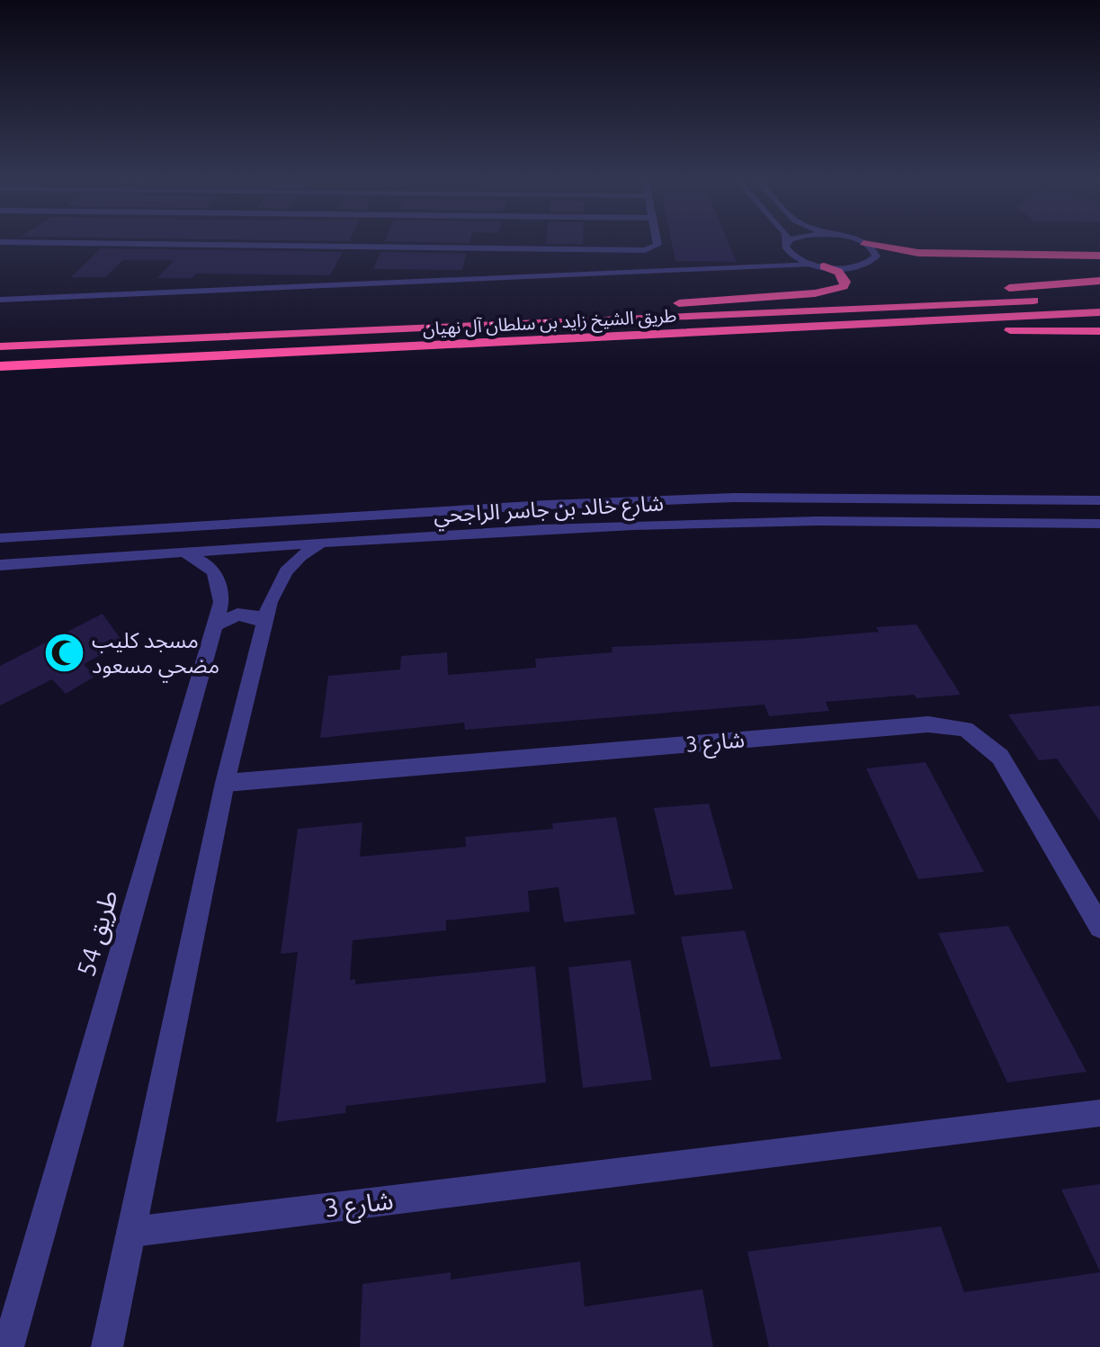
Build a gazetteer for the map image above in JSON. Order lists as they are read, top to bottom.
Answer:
{
  "streets": {
    "highway": ["طريق الشيخ زايد بن سلطان آل نهيان"],
    "street": ["شارع خالد بن جاسر الراجحي", "شارع 3", "طريق 54"]
  },
  "crossings": [
    ["شارع خالد بن جاسر الراجحي", "طريق 54"]
  ],
  "places": {
    "mosque": ["مسجد كليب مضحي مسعود"]
  }
}
